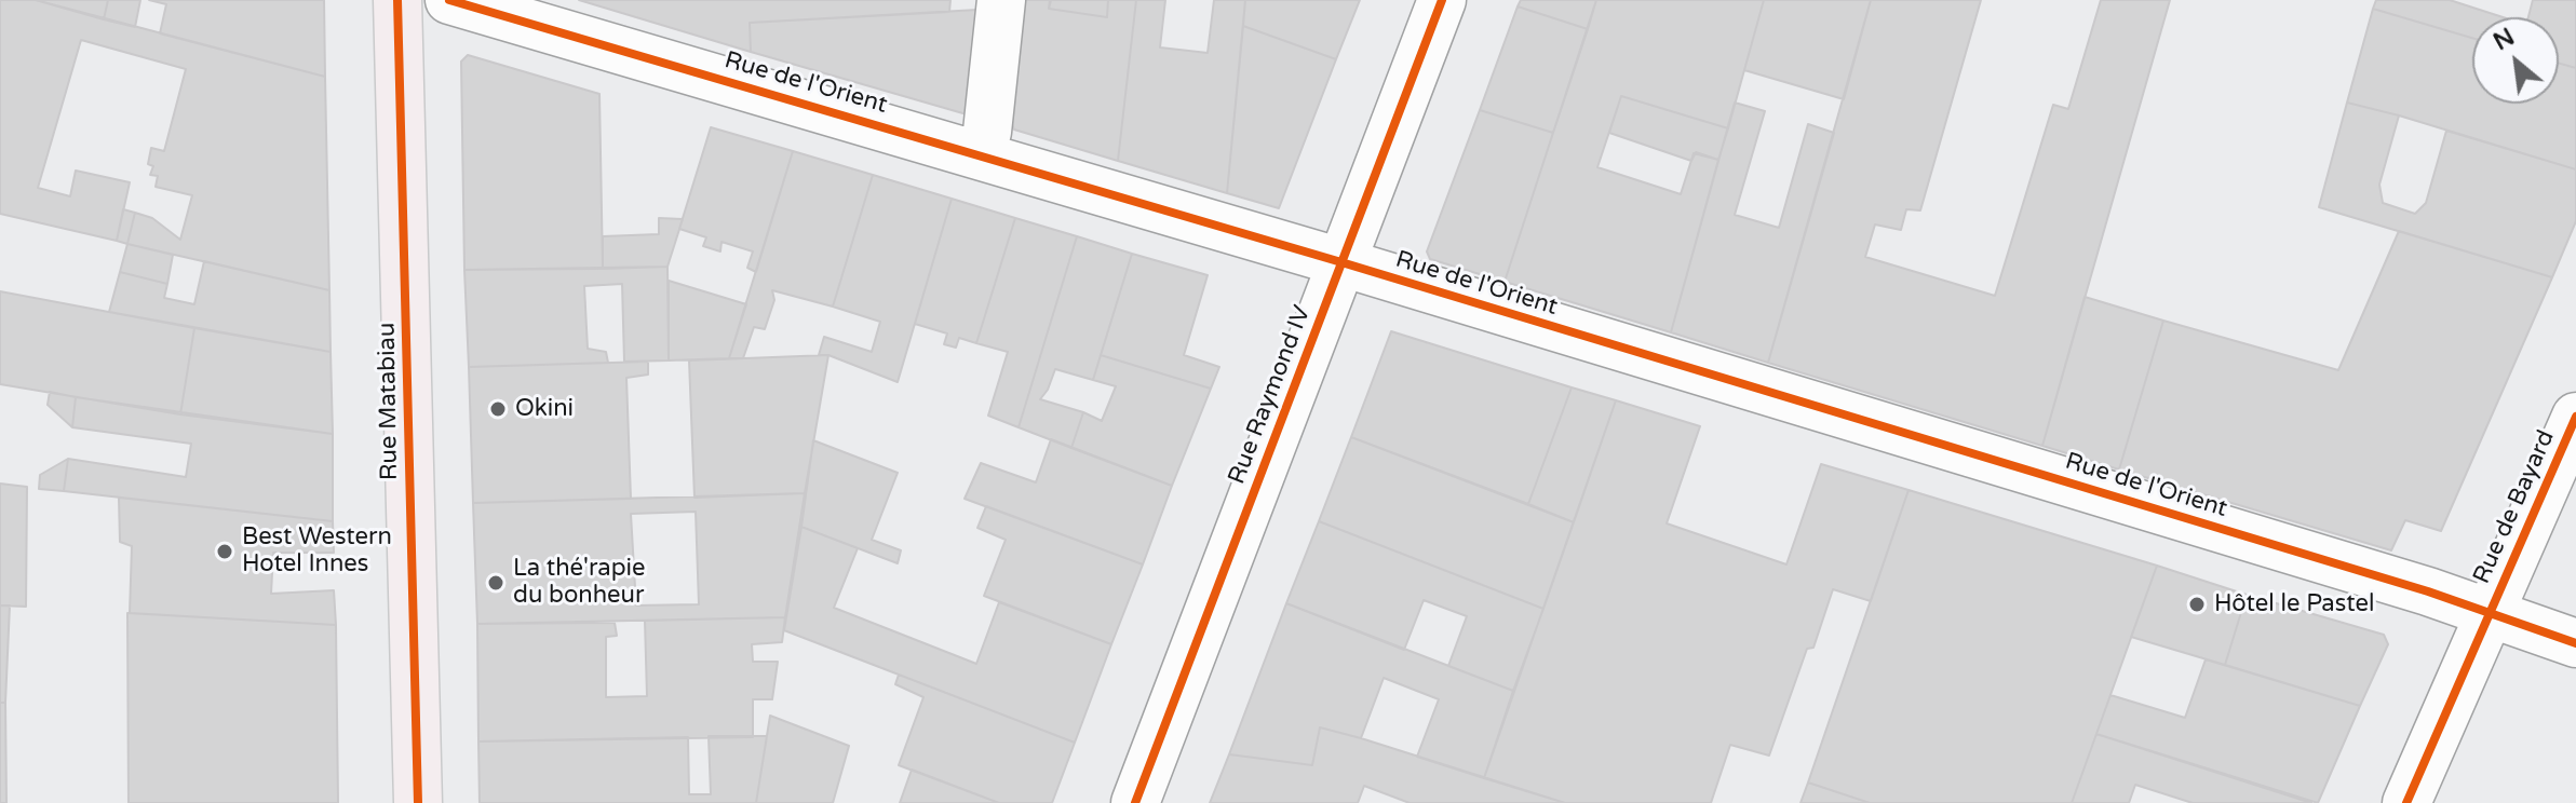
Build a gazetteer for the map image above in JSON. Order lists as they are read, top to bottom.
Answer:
{
  "streets": {
    "main road": ["Rue Matabiau"],
    "street": ["Rue de l'Orient", "Rue Raymond IV", "Rue de Bayard"]
  },
  "crossings": [
    ["Rue de l'Orient", "Rue Raymond IV"],
    ["Rue de l'Orient", "Rue de Bayard"]
  ],
  "places": [
    "Okini",
    "Best Western Hotel Innes",
    "La thé'rapie du bonheur",
    "Hôtel le Pastel"
  ],
  "north": "top left"
}
